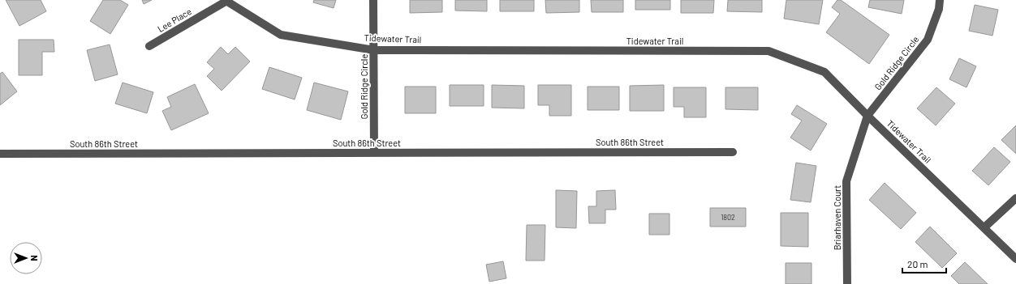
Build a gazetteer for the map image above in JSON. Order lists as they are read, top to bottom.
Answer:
{
  "streets": {
    "street": [
      "Lee Place",
      "Tidewater Trail",
      "Gold Ridge Circle",
      "South 86th Street",
      "Briarhaven Court"
    ]
  },
  "crossings": [
    ["Lee Place", "Tidewater Trail"],
    ["Tidewater Trail", "Gold Ridge Circle"],
    ["Tidewater Trail", "Briarhaven Court"],
    ["Gold Ridge Circle", "South 86th Street"],
    ["Gold Ridge Circle", "Briarhaven Court"]
  ],
  "house_numbers": ["1802"],
  "scale_bar": "20 m",
  "north": "right"
}
